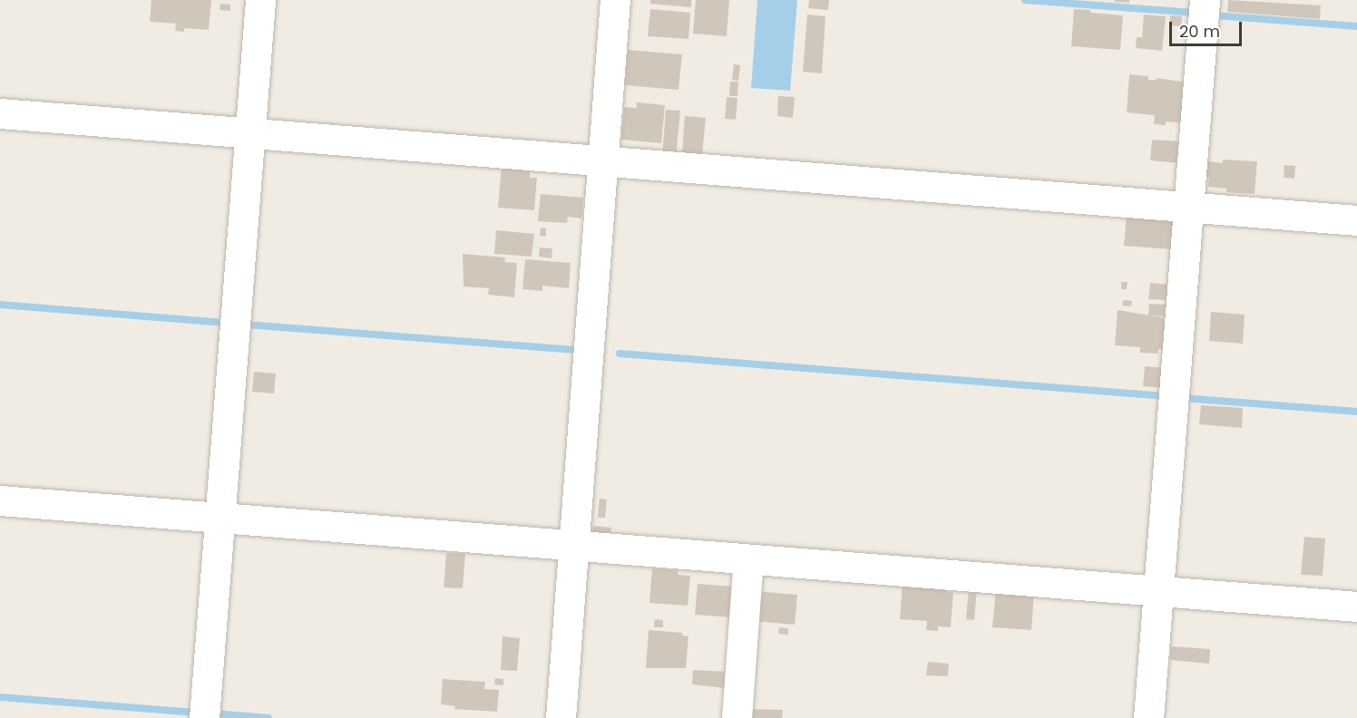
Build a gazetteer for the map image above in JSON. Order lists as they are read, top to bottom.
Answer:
{
  "scale_bar": "20 m"
}
